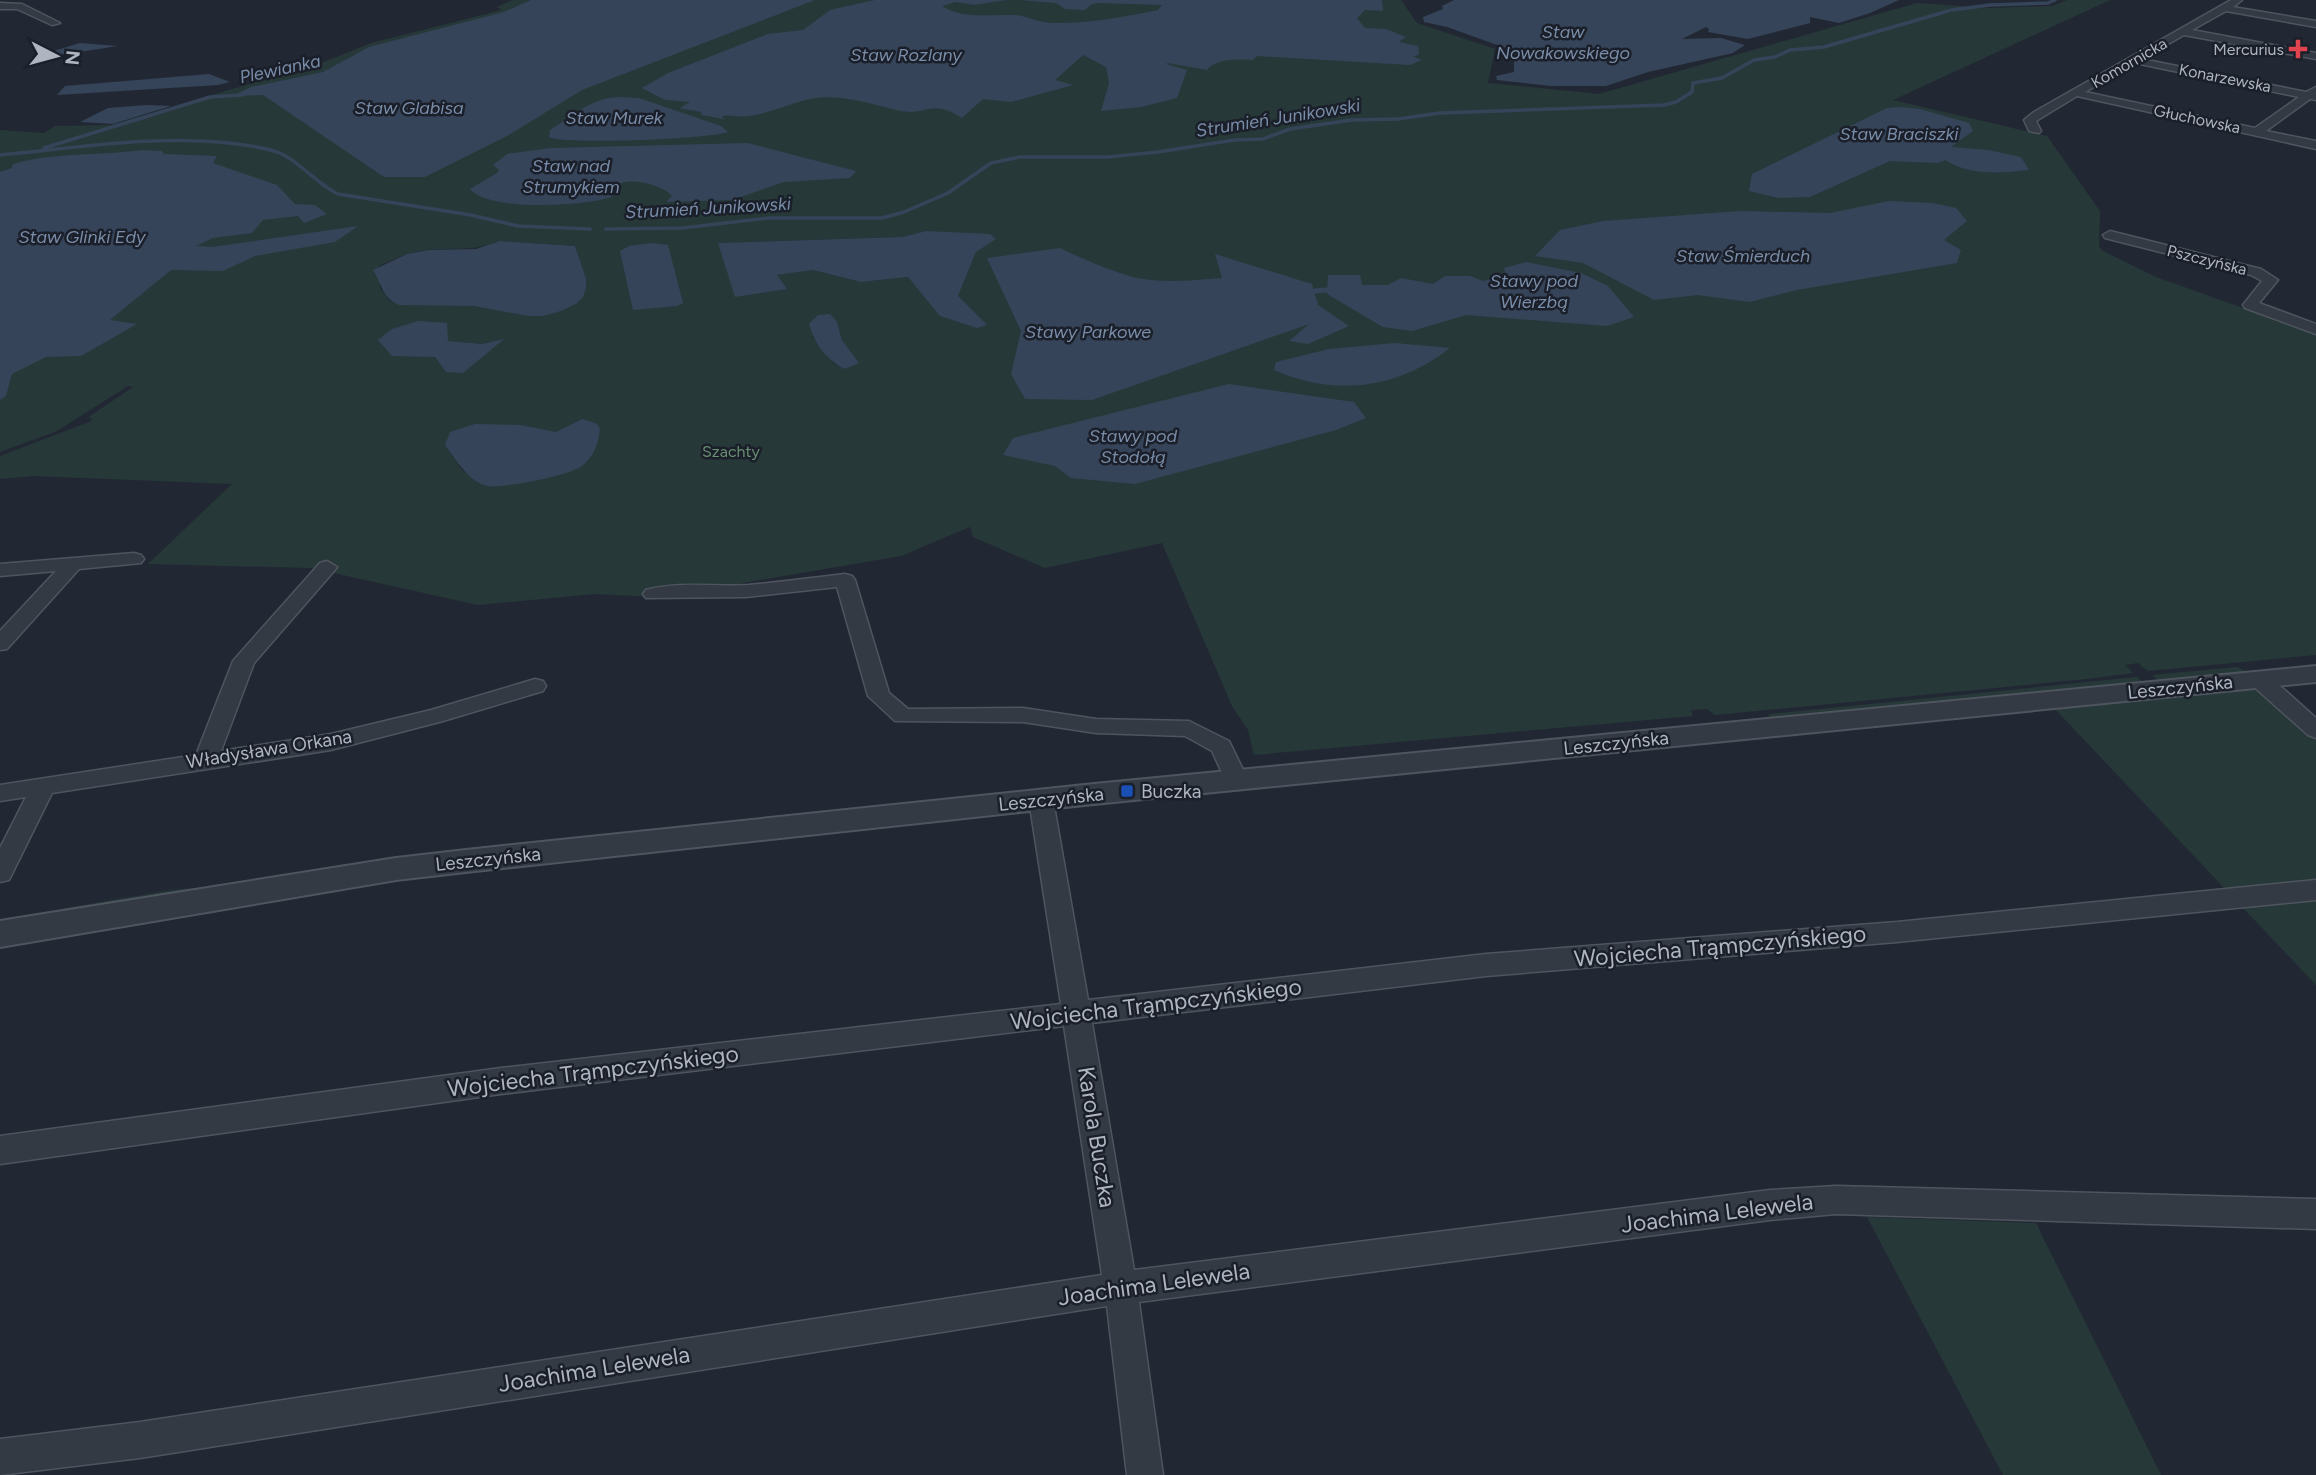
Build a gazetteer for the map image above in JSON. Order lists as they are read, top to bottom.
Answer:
{
  "streets": {
    "street": [
      "Komornicka",
      "Konarzewska",
      "Głuchowska",
      "Pszczyńska",
      "Leszczyńska",
      "Władysława Orkana",
      "Wojciecha Trąmpczyńskiego",
      "Karola Buczka",
      "Joachima Lelewela"
    ]
  },
  "crossings": [
    ["Komornicka", "Konarzewska"],
    ["Komornicka", "Głuchowska"],
    ["Leszczyńska", "Karola Buczka"],
    ["Wojciecha Trąmpczyńskiego", "Karola Buczka"],
    ["Karola Buczka", "Joachima Lelewela"]
  ],
  "water": [
    "Staw Nowakowskiego",
    "Staw Rozlany",
    "Plewianka",
    "Staw Glabisa",
    "Staw Murek",
    "Strumień Junikowski",
    "Staw Braciszki",
    "Staw nad Strumykiem",
    "Staw Glinki Edy",
    "Staw Śmierduch",
    "Stawy pod Wierzbą",
    "Stawy Parkowe",
    "Stawy pod Stodołą"
  ],
  "parks": ["Szachty"],
  "places": {
    "health": ["Mercurius"],
    "transit": ["Buczka"]
  },
  "north": "right"
}
